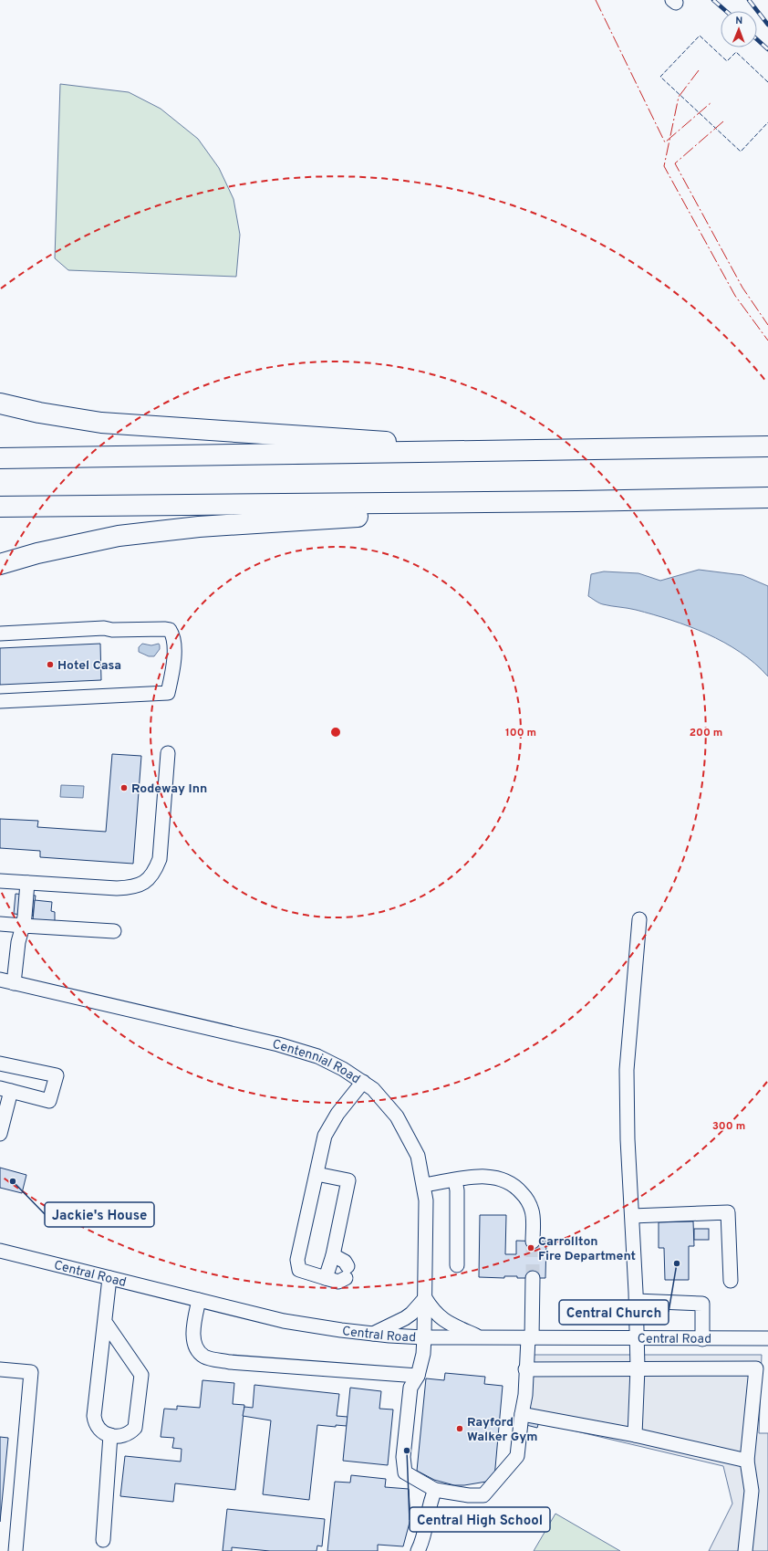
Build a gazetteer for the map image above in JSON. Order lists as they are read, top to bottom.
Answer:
{
  "streets": {
    "street": ["Centennial Road", "Central Road"]
  },
  "crossings": [
    ["Centennial Road", "Central Road"]
  ],
  "places": [
    "Hotel Casa",
    "Rodeway Inn",
    "Jackie's House",
    "Carrollton Fire Department",
    "Central Church",
    "Rayford Walker Gym",
    "Central High School"
  ],
  "north": "top",
  "rings": ["100 m", "200 m", "300 m"]
}
